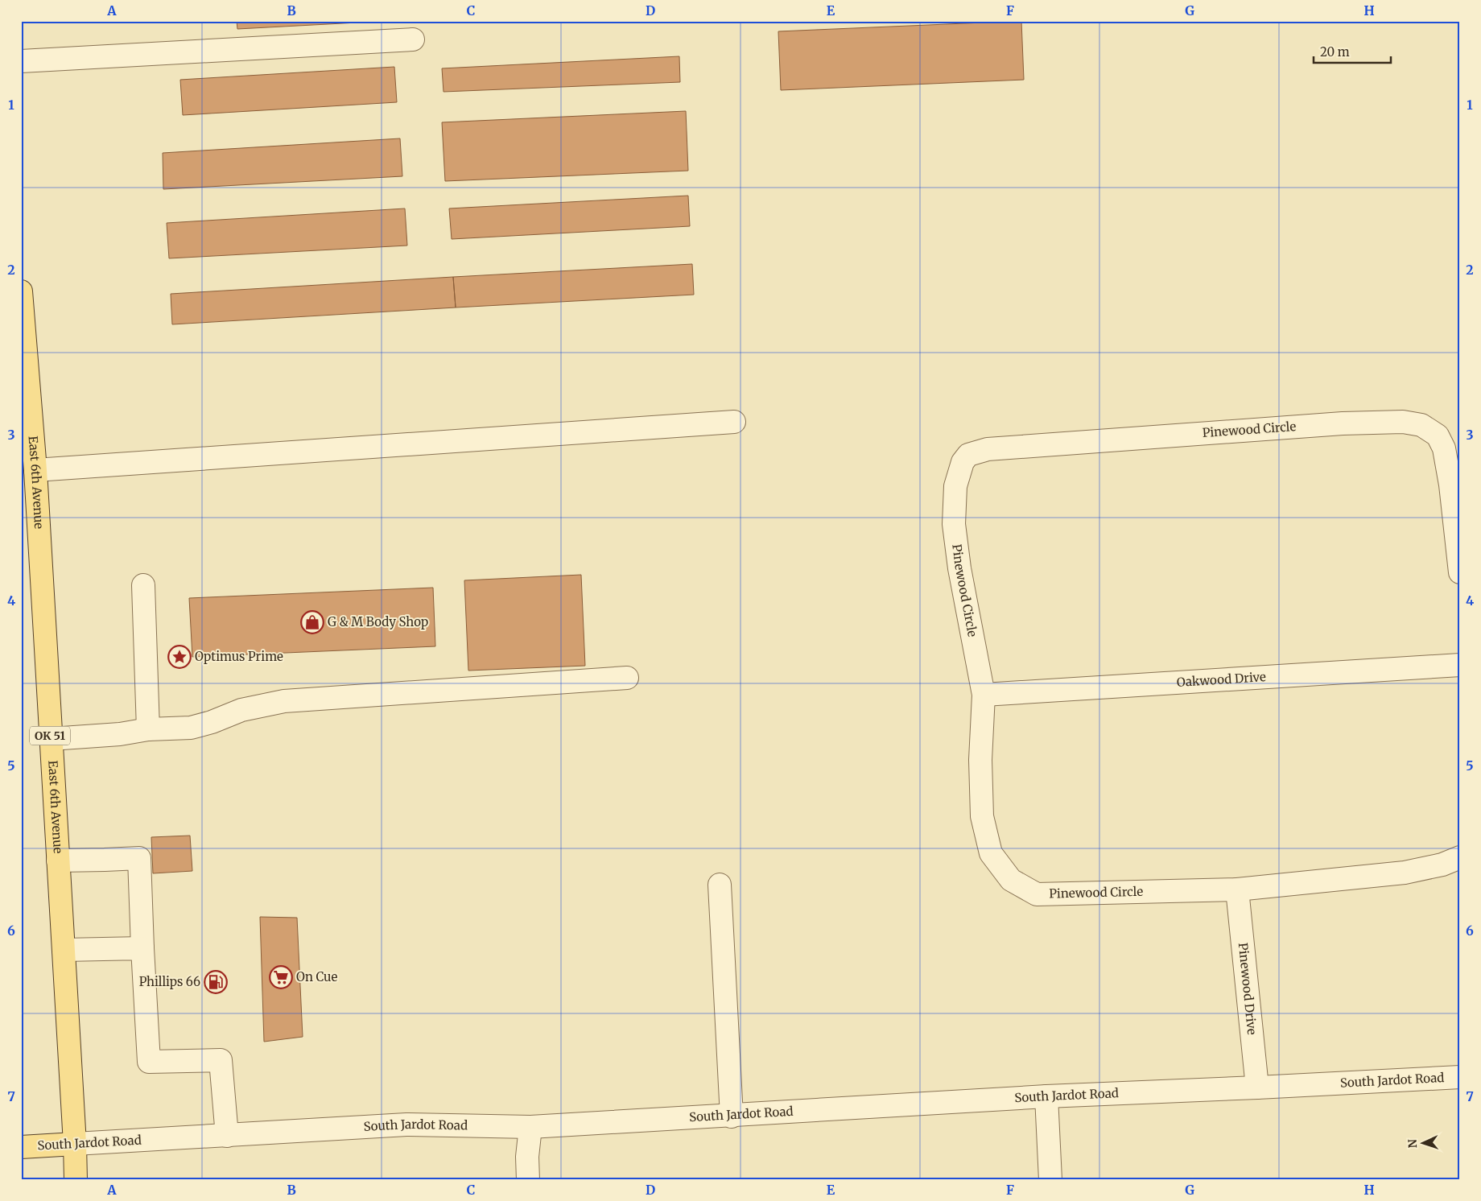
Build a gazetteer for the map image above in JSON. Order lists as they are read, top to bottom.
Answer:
{
  "streets": {
    "main road": ["East 6th Avenue", "OK 51", "South Jardot Road"],
    "street": ["Pinewood Circle", "Oakwood Drive", "Pinewood Drive"]
  },
  "crossings": [
    ["Pinewood Circle", "Oakwood Drive"],
    ["Pinewood Circle", "Pinewood Drive"],
    ["East 6th Avenue", "South Jardot Road"],
    ["Pinewood Drive", "South Jardot Road"]
  ],
  "places": {
    "shop": ["G & M Body Shop"],
    "place": ["Optimus Prime"],
    "supermarket": ["On Cue"],
    "fuel station": ["Phillips 66"]
  },
  "scale_bar": "20 m",
  "north": "left",
  "grid": {
    "columns": [
      "A",
      "B",
      "C",
      "D",
      "E",
      "F",
      "G",
      "H"
    ],
    "rows": [
      "1",
      "2",
      "3",
      "4",
      "5",
      "6",
      "7"
    ]
  }
}
